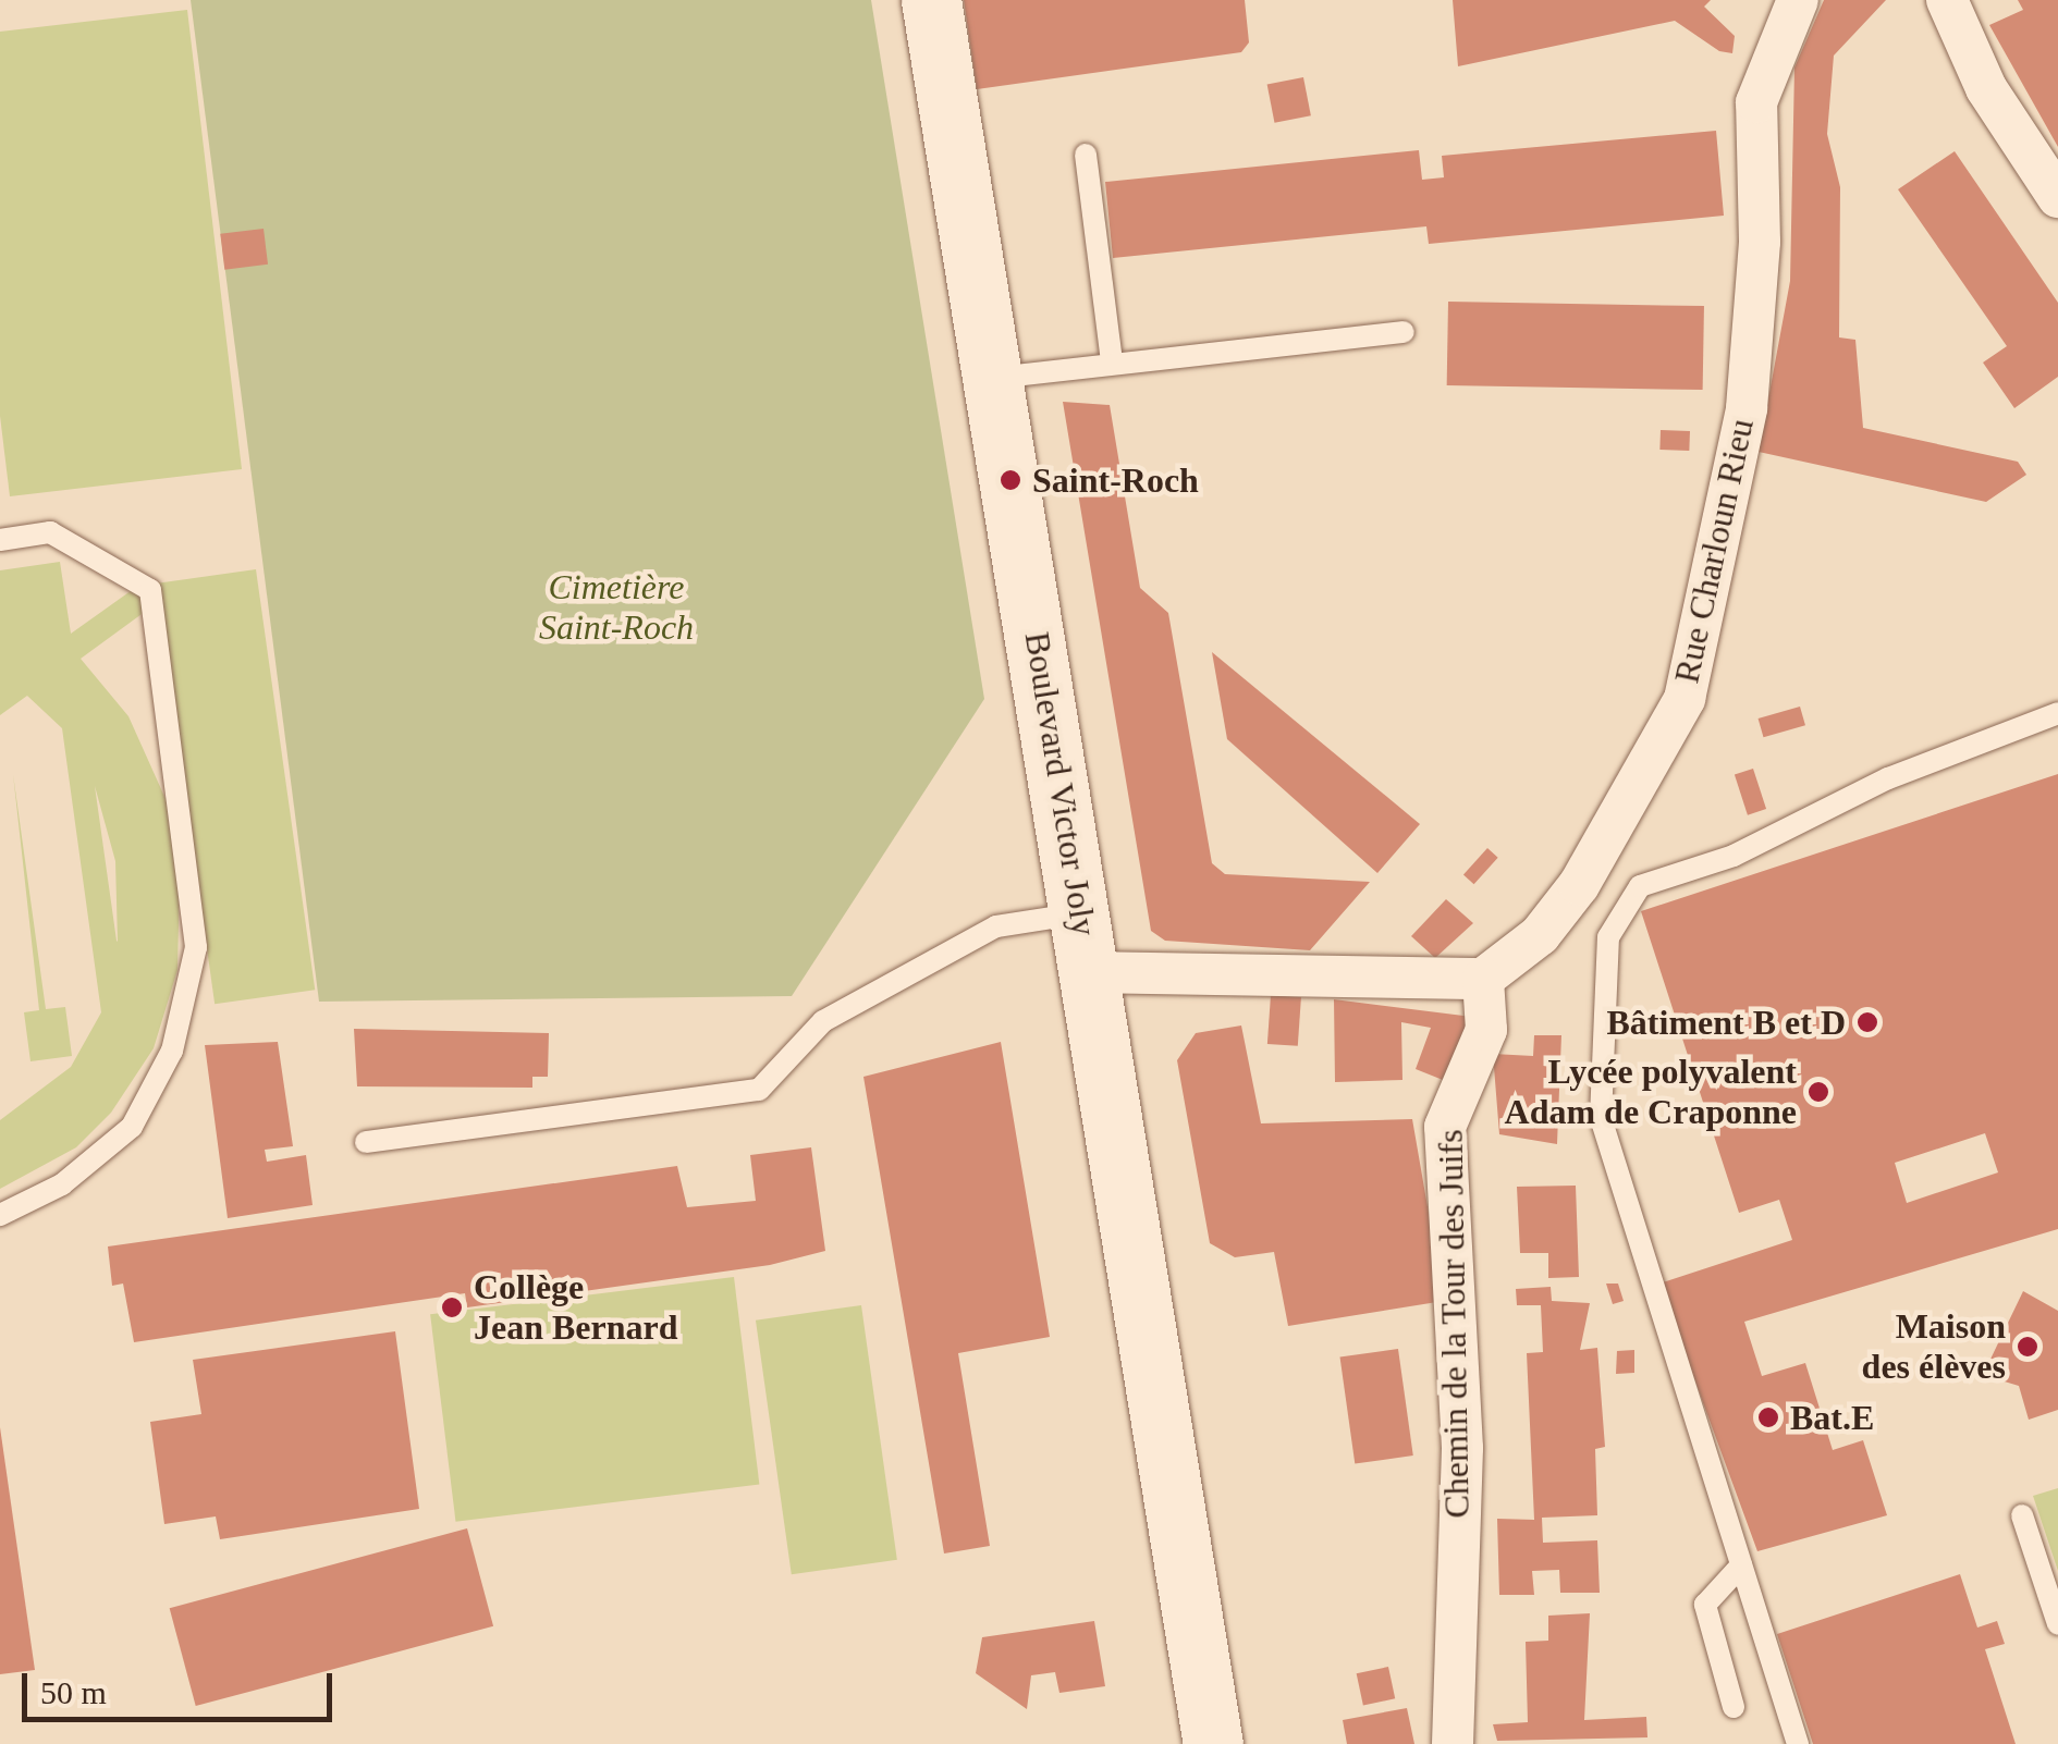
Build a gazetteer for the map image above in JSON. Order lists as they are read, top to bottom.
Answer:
{
  "streets": {
    "main road": ["Boulevard Victor Joly"],
    "street": ["Rue Charloun Rieu", "Chemin de la Tour des Juifs"]
  },
  "crossings": [
    ["Rue Charloun Rieu", "Chemin de la Tour des Juifs"]
  ],
  "parks": ["Cimetière Saint-Roch"],
  "places": [
    "Saint-Roch",
    "Bâtiment B et D",
    "Lycée polyvalent Adam de Craponne",
    "Collège Jean Bernard",
    "Maison des élèves",
    "Bat.E"
  ],
  "scale_bar": "50 m"
}
